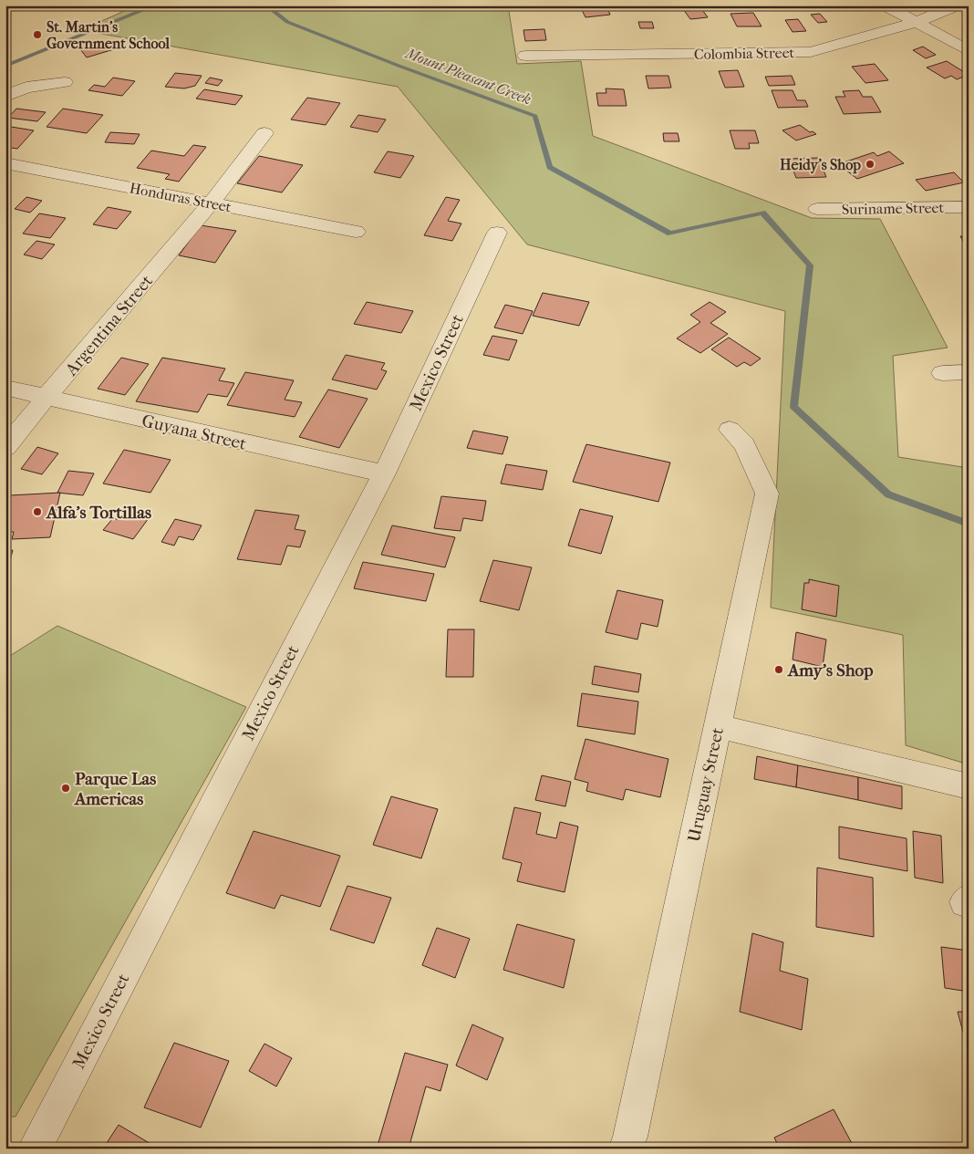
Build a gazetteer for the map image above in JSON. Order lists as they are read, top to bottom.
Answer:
{
  "streets": {
    "street": [
      "Colombia Street",
      "Honduras Street",
      "Suriname Street",
      "Argentina Street",
      "Mexico Street",
      "Guyana Street",
      "Uruguay Street"
    ]
  },
  "crossings": [
    ["Honduras Street", "Argentina Street"],
    ["Argentina Street", "Guyana Street"],
    ["Mexico Street", "Guyana Street"]
  ],
  "water": ["Mount Pleasant Creek"],
  "places": [
    "St. Martin's Government School",
    "Heidy's Shop",
    "Alfa's Tortillas",
    "Amy's Shop",
    "Parque Las Americas"
  ]
}
